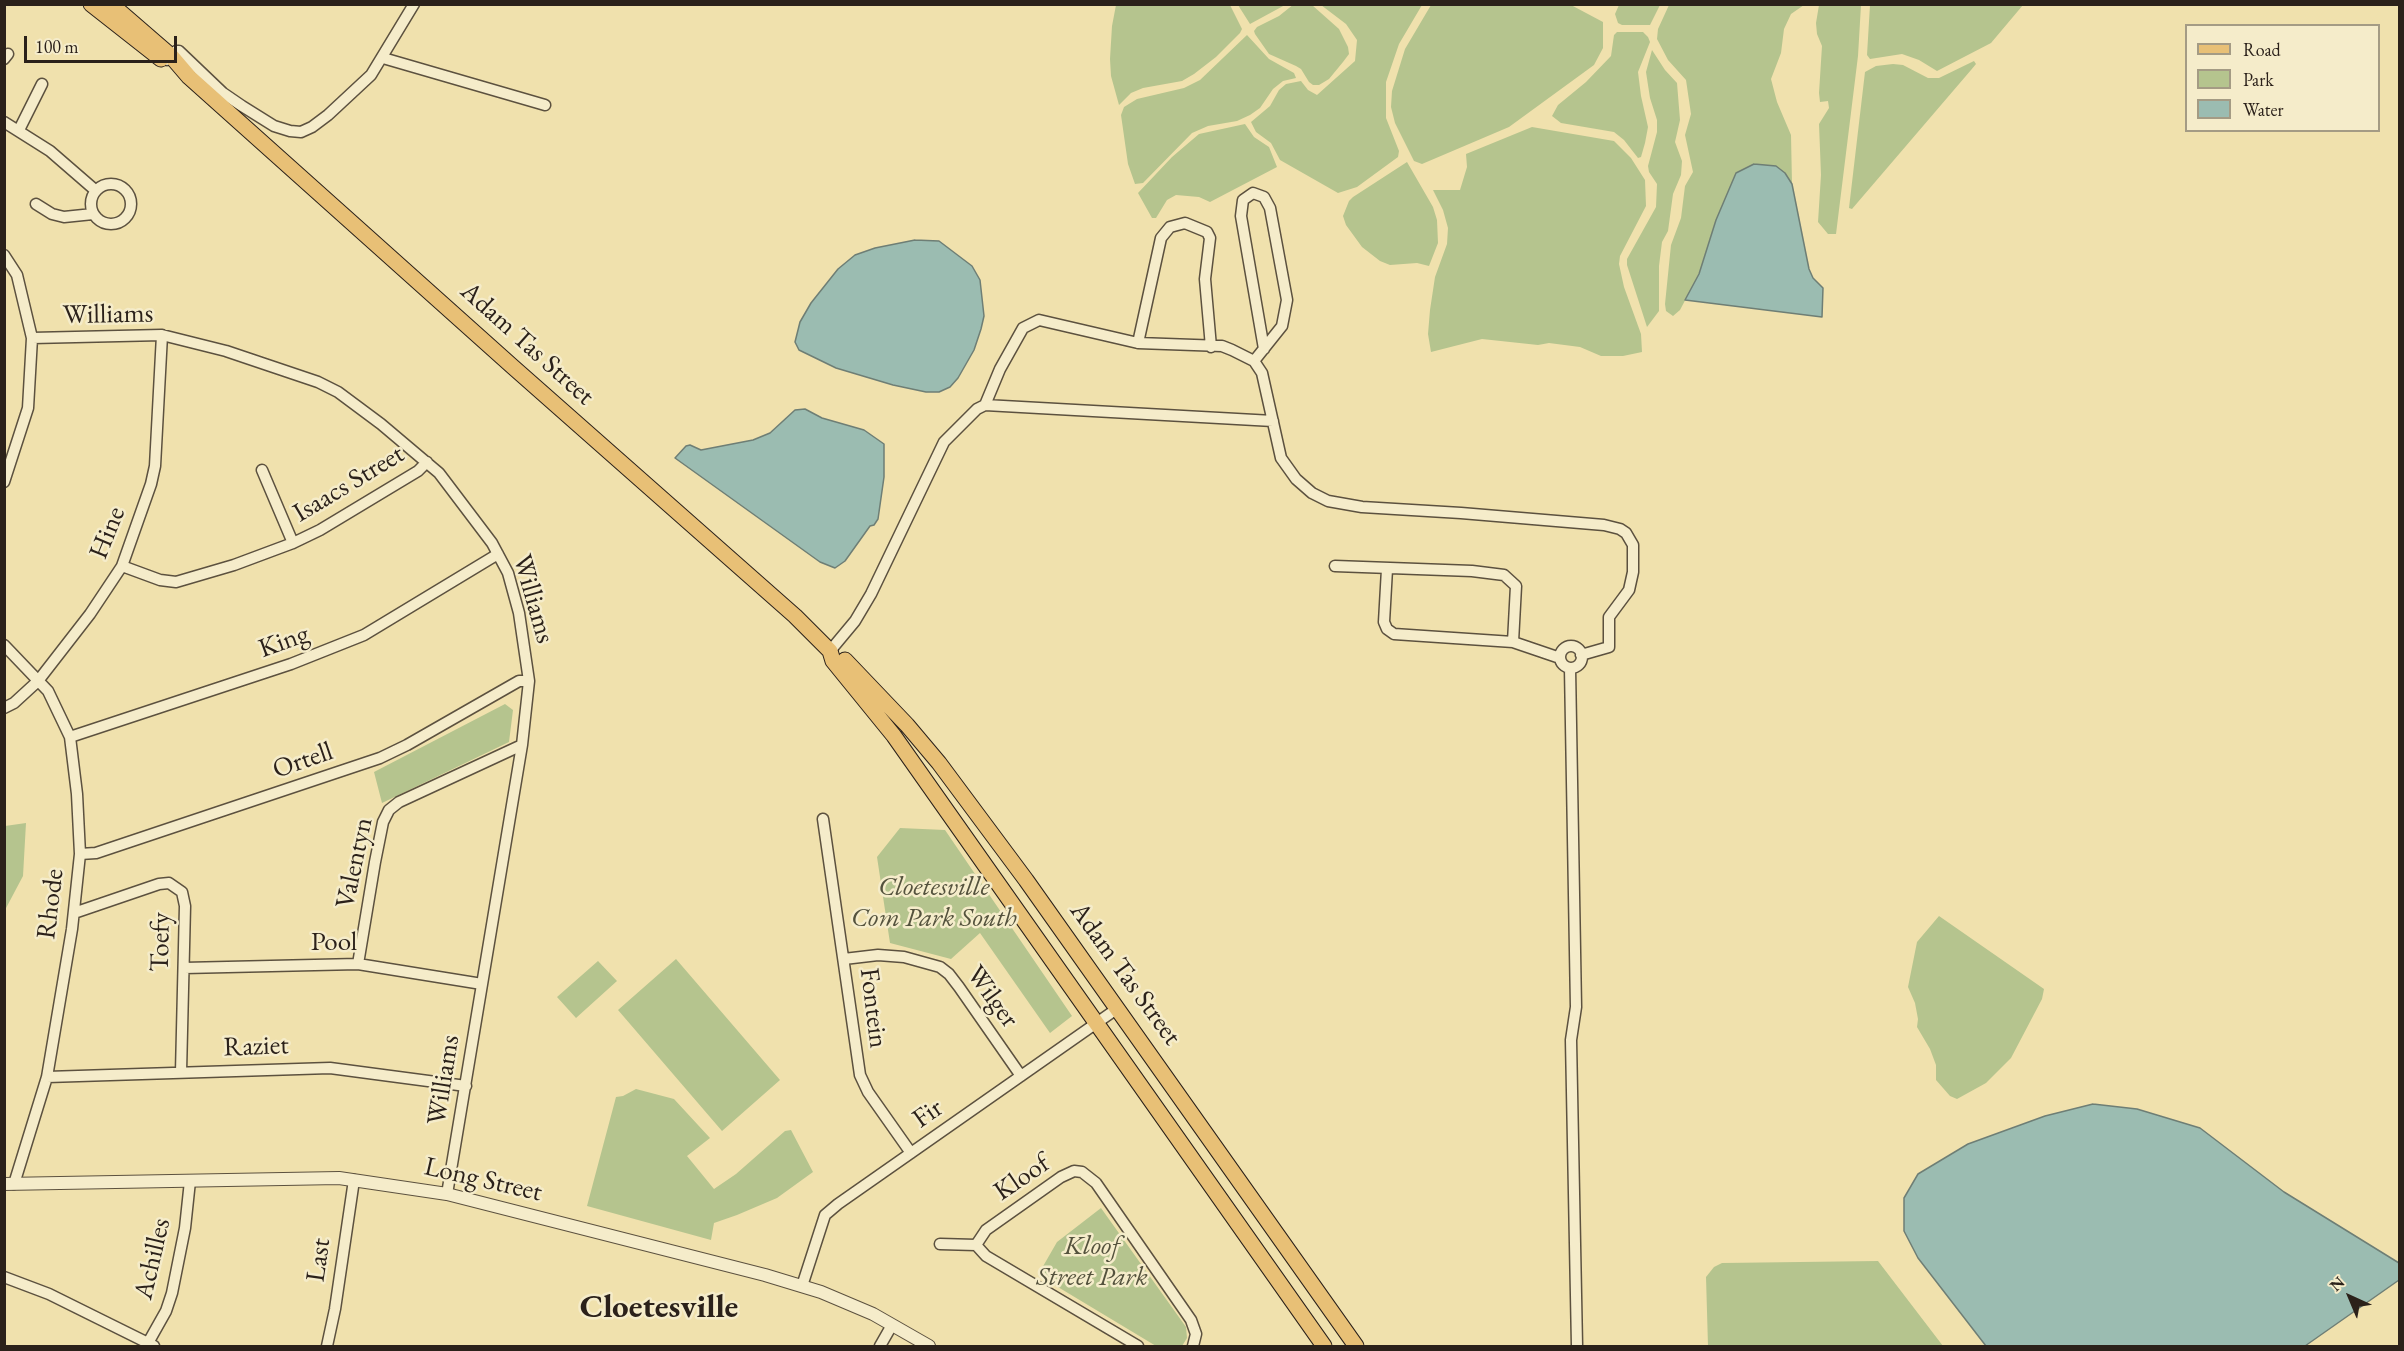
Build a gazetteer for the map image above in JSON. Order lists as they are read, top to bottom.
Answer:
{
  "streets": {
    "main road": ["Adam Tas Street"],
    "street": [
      "Williams",
      "Isaacs Street",
      "Hine",
      "King",
      "Ortell",
      "Valentyn",
      "Rhode",
      "Toefy",
      "Pool",
      "Wilger",
      "Fontein",
      "Raziet",
      "Fir",
      "Kloof",
      "Long Street",
      "Achilles",
      "Last"
    ]
  },
  "crossings": [
    ["Williams", "Isaacs Street"],
    ["Williams", "Hine"],
    ["Williams", "King"],
    ["Williams", "Ortell"],
    ["Williams", "Valentyn"],
    ["Williams", "Pool"],
    ["Williams", "Raziet"],
    ["Williams", "Long Street"],
    ["Adam Tas Street", "Fir"],
    ["Isaacs Street", "Hine"],
    ["Hine", "Rhode"],
    ["King", "Rhode"],
    ["Ortell", "Rhode"],
    ["Valentyn", "Pool"],
    ["Rhode", "Toefy"],
    ["Rhode", "Raziet"],
    ["Rhode", "Long Street"],
    ["Toefy", "Pool"],
    ["Toefy", "Raziet"],
    ["Wilger", "Fontein"],
    ["Wilger", "Fir"],
    ["Fontein", "Fir"],
    ["Fir", "Long Street"],
    ["Long Street", "Achilles"],
    ["Long Street", "Last"]
  ],
  "districts": ["Cloetesville"],
  "parks": ["Cloetesville Com Park South", "Kloof Street Park"],
  "legend": ["Road", "Park", "Water"],
  "scale_bar": "100 m",
  "north": "top left"
}
